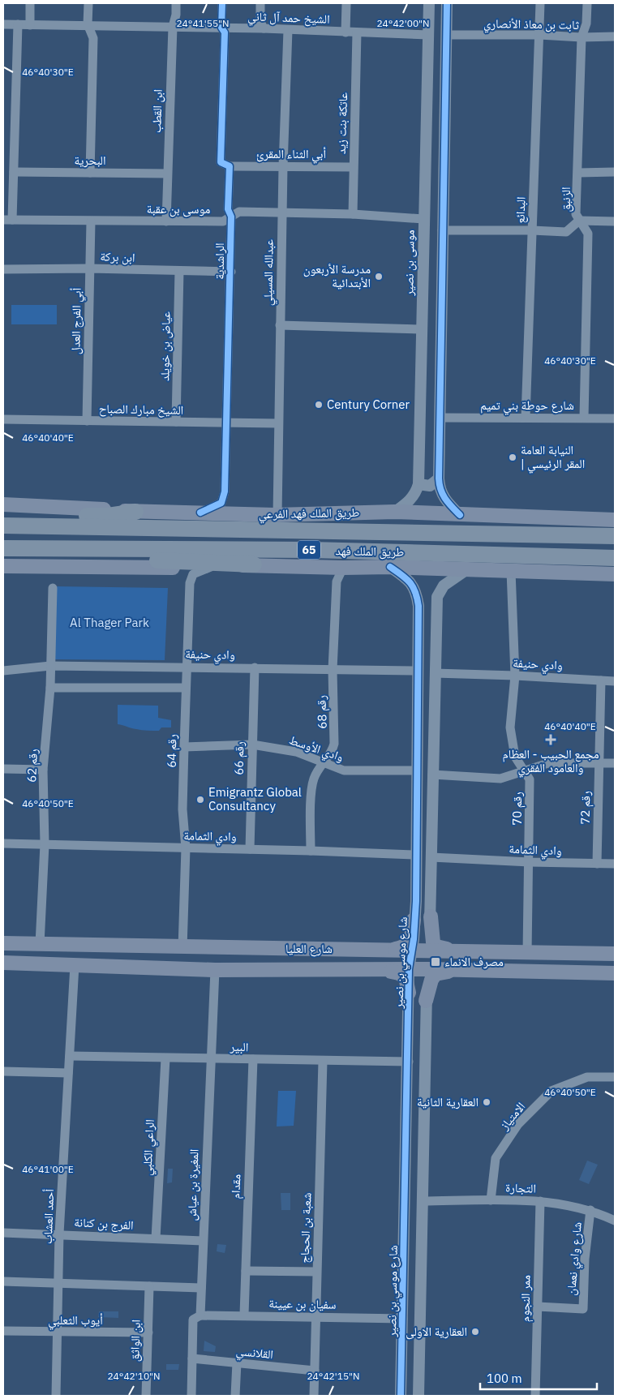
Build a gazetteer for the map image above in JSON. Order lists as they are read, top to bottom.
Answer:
{
  "streets": {
    "highway": ["65", "طريق الملك فهد"],
    "main road": ["طريق الملك فهد الفرعي", "شارع العليا"],
    "street": [
      "الشيخ حمد آل ثاني",
      "ثابت بن معاذ الأنصاري",
      "ابن القطب",
      "عاتكة بنت زيد",
      "أبي الثناء المقرئ",
      "البحرية",
      "الزنبق",
      "موسى بن عقبة",
      "البدائع",
      "ابن بركة",
      "الراشدية",
      "موسى بن نصير",
      "عبدالله المسيلي",
      "أبي الفرج العدل",
      "عياض بن خويلد",
      "شارع حوطة بني تميم",
      "الشيخ مبارك الصباح",
      "وادي حنيفة",
      "رقم 68",
      "وادي الأوسط",
      "رقم 64",
      "رقم 66",
      "رقم 62",
      "رقم 72",
      "رقم 70",
      "وادي الثمامة",
      "شارع موسي بن نصير",
      "البير",
      "الامتياز",
      "الراعي الكلبي",
      "المغيرة بن عياش",
      "مقدام",
      "التجارة",
      "أحمد العشاب",
      "الفرج بن كنانة",
      "شعبة بن الحجاج",
      "شارع وادي نعمان",
      "ممر النجوم",
      "سفيان بن عيينة",
      "أيوب الثعلبي",
      "ابن الواثق",
      "القلانسي"
    ]
  },
  "crossings": [
    ["الشيخ حمد آل ثاني", "ابن القطب"],
    ["الشيخ حمد آل ثاني", "عاتكة بنت زيد"],
    ["الشيخ حمد آل ثاني", "موسى بن نصير"],
    ["الشيخ حمد آل ثاني", "عبدالله المسيلي"],
    ["ثابت بن معاذ الأنصاري", "الزنبق"],
    ["ثابت بن معاذ الأنصاري", "البدائع"],
    ["ابن القطب", "البحرية"],
    ["ابن القطب", "موسى بن عقبة"],
    ["عاتكة بنت زيد", "أبي الثناء المقرئ"],
    ["عاتكة بنت زيد", "موسى بن عقبة"],
    ["أبي الثناء المقرئ", "الراشدية"],
    ["أبي الثناء المقرئ", "عبدالله المسيلي"],
    ["الزنبق", "شارع حوطة بني تميم"],
    ["موسى بن عقبة", "الراشدية"],
    ["موسى بن عقبة", "موسى بن نصير"],
    ["موسى بن عقبة", "عبدالله المسيلي"],
    ["موسى بن عقبة", "أبي الفرج العدل"],
    ["البدائع", "شارع حوطة بني تميم"],
    ["ابن بركة", "الراشدية"],
    ["ابن بركة", "أبي الفرج العدل"],
    ["ابن بركة", "عياض بن خويلد"],
    ["الراشدية", "الشيخ مبارك الصباح"],
    ["الراشدية", "طريق الملك فهد الفرعي"],
    ["موسى بن نصير", "طريق الملك فهد الفرعي"],
    ["عبدالله المسيلي", "الشيخ مبارك الصباح"],
    ["عبدالله المسيلي", "طريق الملك فهد الفرعي"],
    ["أبي الفرج العدل", "الشيخ مبارك الصباح"],
    ["عياض بن خويلد", "الشيخ مبارك الصباح"],
    ["وادي حنيفة", "رقم 68"],
    ["وادي حنيفة", "رقم 64"],
    ["وادي حنيفة", "رقم 66"],
    ["وادي حنيفة", "رقم 62"],
    ["وادي حنيفة", "رقم 72"],
    ["وادي حنيفة", "رقم 70"],
    ["وادي حنيفة", "شارع موسي بن نصير"],
    ["رقم 68", "وادي الأوسط"],
    ["رقم 68", "وادي الثمامة"],
    ["وادي الأوسط", "رقم 64"],
    ["وادي الأوسط", "رقم 66"],
    ["وادي الأوسط", "شارع موسي بن نصير"],
    ["رقم 64", "وادي الثمامة"],
    ["رقم 64", "شارع العليا"],
    ["رقم 66", "وادي الثمامة"],
    ["رقم 62", "وادي الثمامة"],
    ["رقم 62", "شارع العليا"],
    ["رقم 72", "وادي الثمامة"],
    ["رقم 70", "وادي الثمامة"],
    ["رقم 70", "شارع العليا"],
    ["وادي الثمامة", "شارع موسي بن نصير"],
    ["شارع العليا", "شارع موسي بن نصير"],
    ["شارع العليا", "المغيرة بن عياش"],
    ["شارع العليا", "أحمد العشاب"],
    ["شارع موسي بن نصير", "البير"],
    ["شارع موسي بن نصير", "سفيان بن عيينة"],
    ["البير", "الراعي الكلبي"],
    ["البير", "المغيرة بن عياش"],
    ["البير", "مقدام"],
    ["البير", "أحمد العشاب"],
    ["البير", "شعبة بن الحجاج"],
    ["الامتياز", "التجارة"],
    ["الراعي الكلبي", "الفرج بن كنانة"],
    ["المغيرة بن عياش", "الفرج بن كنانة"],
    ["المغيرة بن عياش", "سفيان بن عيينة"],
    ["المغيرة بن عياش", "القلانسي"],
    ["مقدام", "سفيان بن عيينة"],
    ["التجارة", "شارع وادي نعمان"],
    ["التجارة", "ممر النجوم"],
    ["أحمد العشاب", "الفرج بن كنانة"],
    ["أحمد العشاب", "أيوب الثعلبي"],
    ["شعبة بن الحجاج", "سفيان بن عيينة"],
    ["شعبة بن الحجاج", "القلانسي"],
    ["شارع وادي نعمان", "ممر النجوم"],
    ["أيوب الثعلبي", "ابن الواثق"]
  ],
  "parks": ["Al Thager Park"],
  "places": {
    "other": [
      "مدرسة الأربعون الأبتدائية",
      "Century Corner",
      "النيابة العامة | المقر الرئيسي",
      "Emigrantz Global Consultancy",
      "العقارية الثانية",
      "العقارية الاولى"
    ],
    "health": ["مجمع الحبيب - العظام والعامود الفقري"],
    "transit": ["مصرف الانماء"]
  },
  "scale_bar": "100 m",
  "coordinates": [
    "24°41'55\"N",
    "24°42'00\"N",
    "46°40'30\"E",
    "46°40'40\"E",
    "46°40'50\"E",
    "46°41'00\"E",
    "24°42'10\"N",
    "24°42'15\"N"
  ]
}
